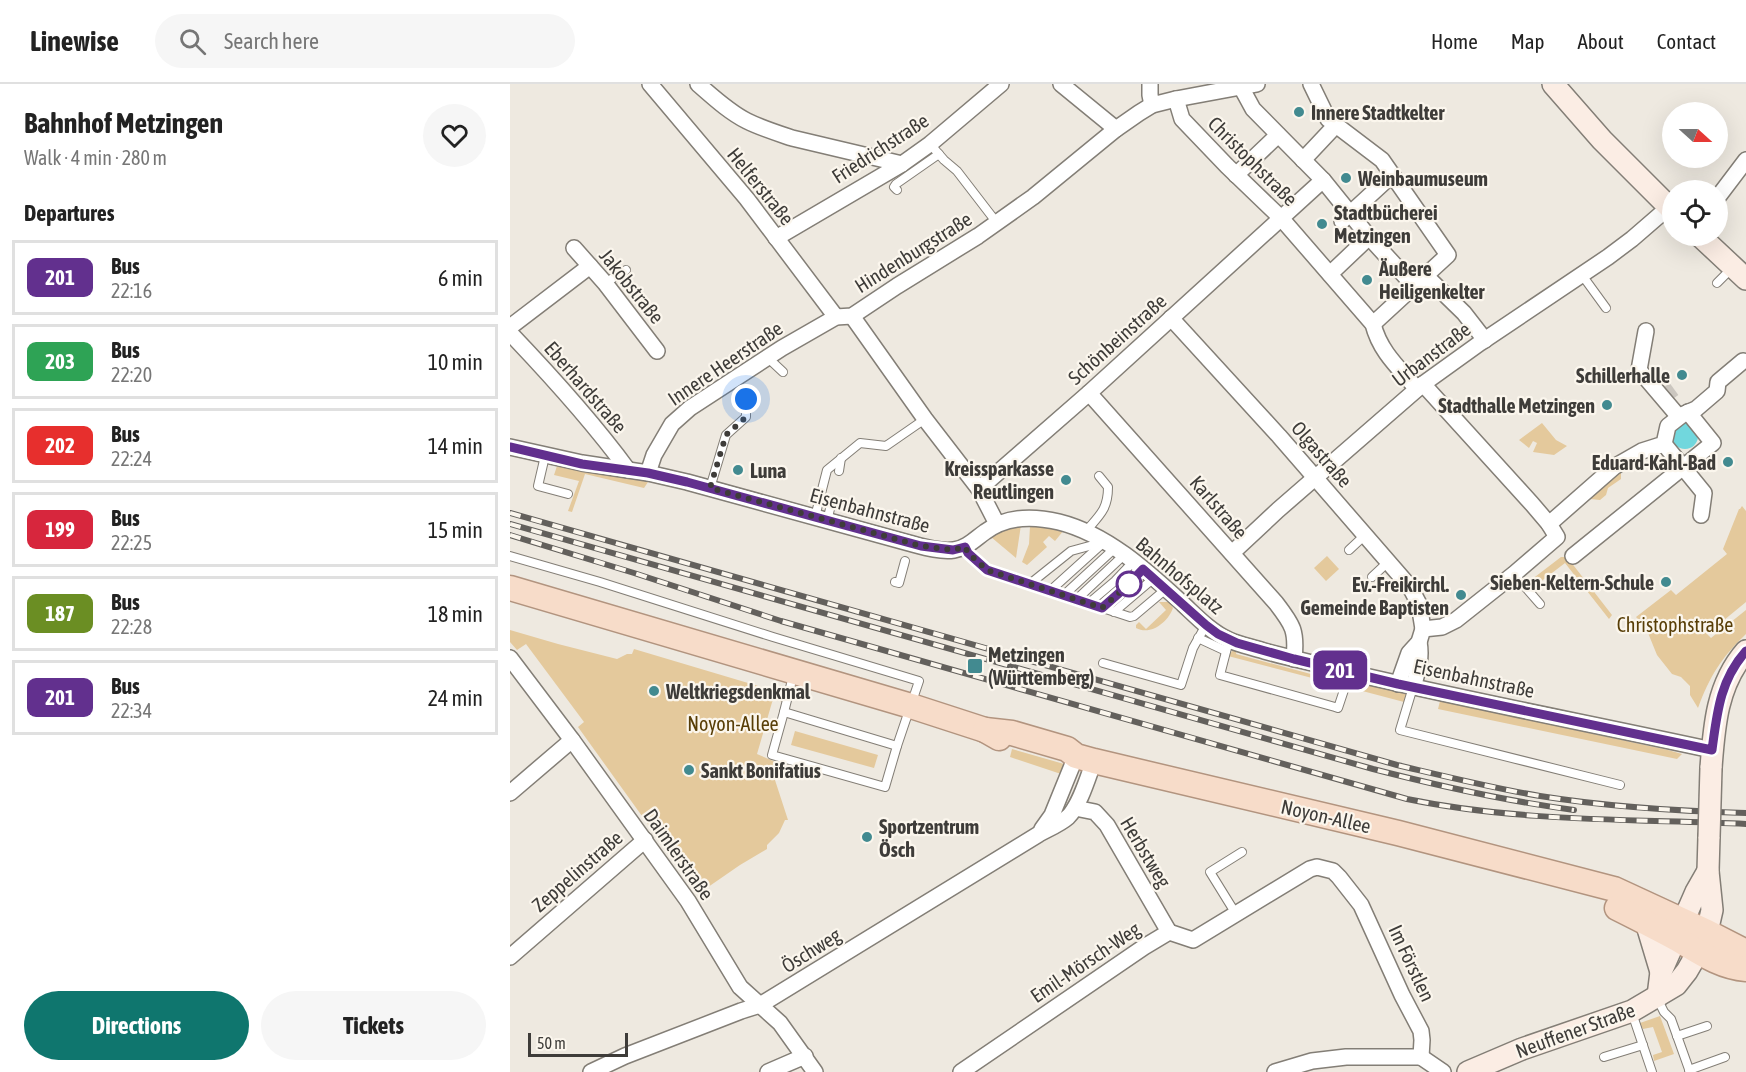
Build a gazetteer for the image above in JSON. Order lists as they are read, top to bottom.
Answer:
{
  "streets": {
    "main road": ["Noyon-Allee", "Neuffener Straße"],
    "street": [
      "Friedrichstraße",
      "Christophstraße",
      "Helferstraße",
      "Hindenburgstraße",
      "Jakobstraße",
      "Schönbeinstraße",
      "Urbanstraße",
      "Innere Heerstraße",
      "Eberhardstraße",
      "Olgastraße",
      "Karlstraße",
      "Eisenbahnstraße",
      "Bahnhofsplatz",
      "Herbstweg",
      "Daimlerstraße",
      "Zeppelinstraße",
      "Öschweg",
      "Emil-Mörsch-Weg",
      "Im Förstlen"
    ]
  },
  "crossings": [
    ["Friedrichstraße", "Helferstraße"],
    ["Christophstraße", "Hindenburgstraße"],
    ["Christophstraße", "Schönbeinstraße"],
    ["Christophstraße", "Urbanstraße"],
    ["Helferstraße", "Hindenburgstraße"],
    ["Helferstraße", "Innere Heerstraße"],
    ["Hindenburgstraße", "Schönbeinstraße"],
    ["Hindenburgstraße", "Innere Heerstraße"],
    ["Schönbeinstraße", "Olgastraße"],
    ["Schönbeinstraße", "Karlstraße"],
    ["Urbanstraße", "Olgastraße"],
    ["Urbanstraße", "Karlstraße"],
    ["Innere Heerstraße", "Eisenbahnstraße"],
    ["Eberhardstraße", "Eisenbahnstraße"],
    ["Olgastraße", "Eisenbahnstraße"],
    ["Karlstraße", "Eisenbahnstraße"],
    ["Eisenbahnstraße", "Bahnhofsplatz"],
    ["Noyon-Allee", "Öschweg"],
    ["Noyon-Allee", "Neuffener Straße"],
    ["Herbstweg", "Öschweg"],
    ["Herbstweg", "Emil-Mörsch-Weg"],
    ["Daimlerstraße", "Zeppelinstraße"],
    ["Daimlerstraße", "Öschweg"],
    ["Emil-Mörsch-Weg", "Im Förstlen"]
  ],
  "parks": ["Christophstraße", "Noyon-Allee"],
  "places": {
    "other": [
      "Innere Stadtkelter",
      "Weinbaumuseum",
      "Stadtbücherei Metzingen",
      "Äußere Heiligenkelter",
      "Schillerhalle",
      "Stadthalle Metzingen",
      "Eduard-Kahl-Bad",
      "Luna",
      "Kreissparkasse Reutlingen",
      "Sieben-Keltern-Schule",
      "Ev.-Freikirchl. Gemeinde Baptisten",
      "Weltkriegsdenkmal",
      "Sankt Bonifatius",
      "Sportzentrum Ösch"
    ],
    "transit": ["Metzingen (Württemberg)"]
  },
  "lines": ["bus line 201"],
  "scale_bar": "50 m",
  "north": "right",
  "page": {
    "header": "Linewise",
    "search": "Search here",
    "nav": [
      "Home",
      "Map",
      "About",
      "Contact"
    ],
    "heading": [
      ["Bahnhof Metzingen", "Walk · 4 min · 280 m"],
      "Departures"
    ],
    "on_map": "201",
    "list": [
      {
        "mark": "201",
        "name": "Bus",
        "note": "22:16",
        "value": "6 min"
      },
      {
        "mark": "203",
        "name": "Bus",
        "note": "22:20",
        "value": "10 min"
      },
      {
        "mark": "202",
        "name": "Bus",
        "note": "22:24",
        "value": "14 min"
      },
      {
        "mark": "199",
        "name": "Bus",
        "note": "22:25",
        "value": "15 min"
      },
      {
        "mark": "187",
        "name": "Bus",
        "note": "22:28",
        "value": "18 min"
      },
      {
        "mark": "201",
        "name": "Bus",
        "note": "22:34",
        "value": "24 min"
      }
    ],
    "buttons": ["Directions", "Tickets"],
    "scale": "50 m"
  }
}
